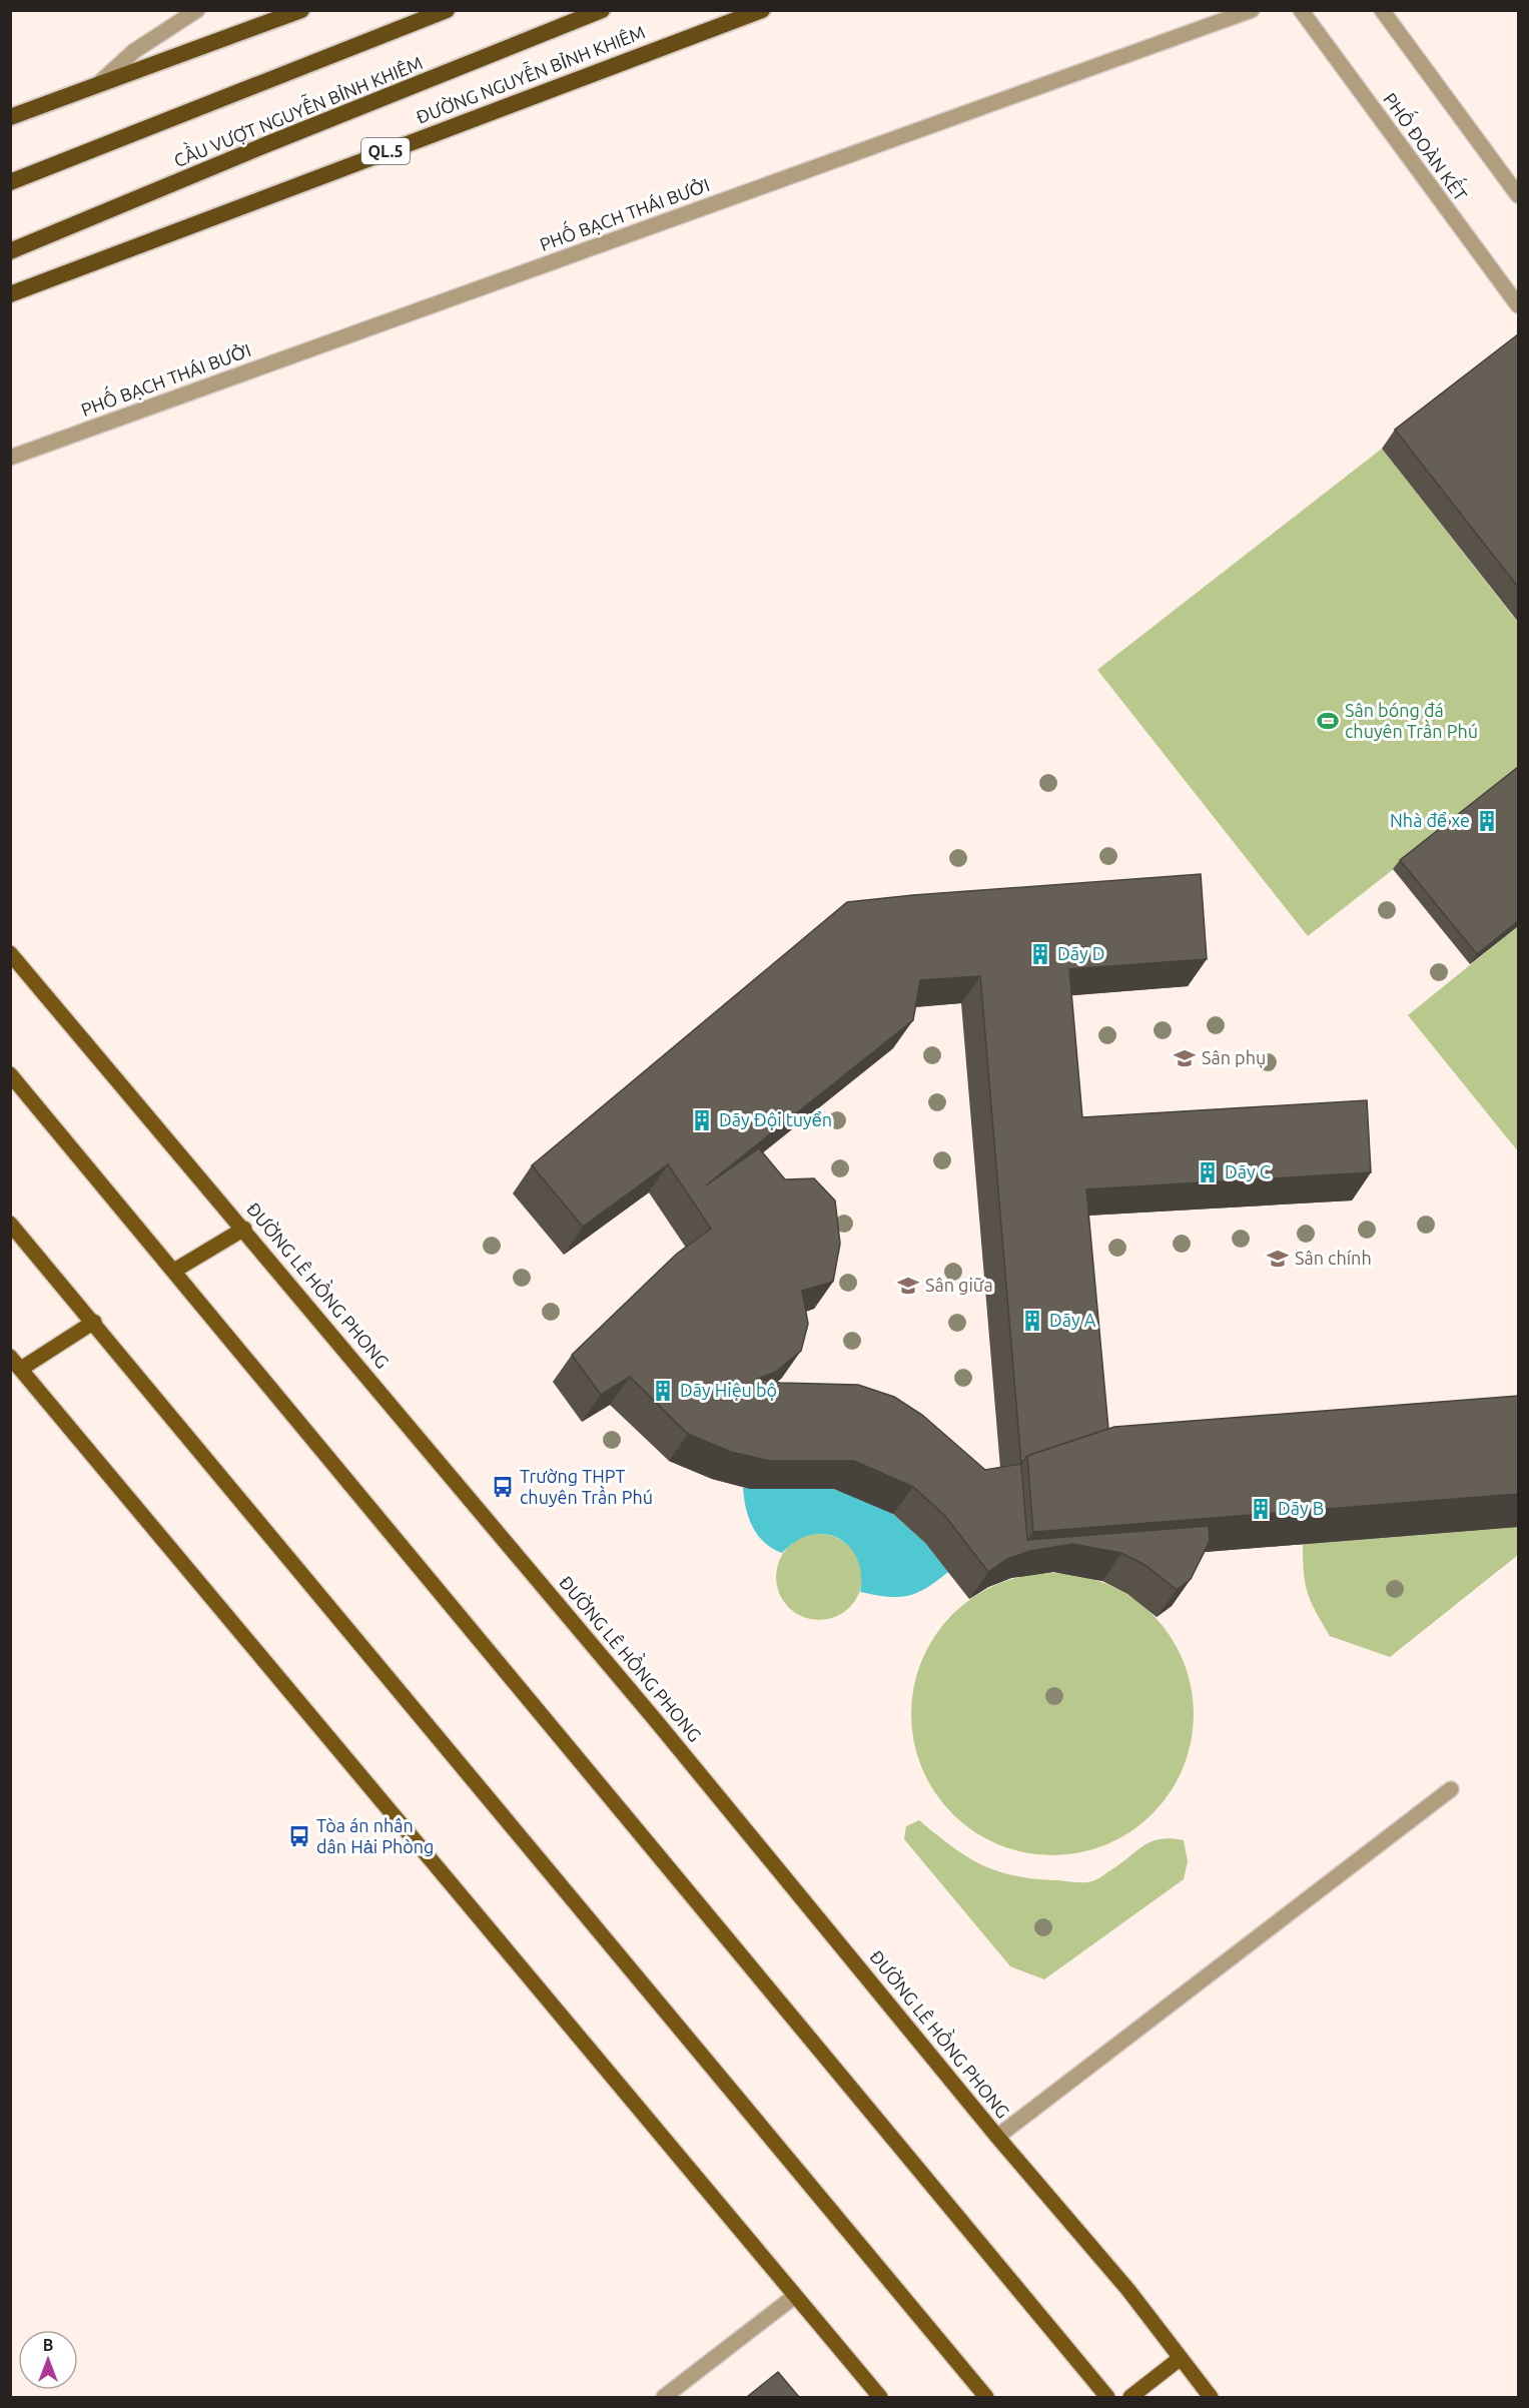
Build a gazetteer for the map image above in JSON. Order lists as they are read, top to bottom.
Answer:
{
  "streets": {
    "highway": ["ĐƯỜNG NGUYỄN BỈNH KHIÊM", "CẦU VƯỢT NGUYỄN BỈNH KHIÊM", "QL.5"],
    "main road": ["ĐƯỜNG LÊ HỒNG PHONG"],
    "street": ["PHỐ ĐOÀN KẾT", "PHỐ BẠCH THÁI BƯỞI"]
  },
  "places": {
    "sports": ["Sân bóng đá chuyên Trần Phú"],
    "building": [
      "Nhà để xe",
      "Dãy D",
      "Dãy Đội tuyển",
      "Dãy C",
      "Dãy A",
      "Dãy Hiệu bộ",
      "Dãy B"
    ],
    "school or university": ["Sân phụ", "Sân chính", "Sân giữa"],
    "bus stop": ["Trường THPT chuyên Trần Phú", "Tòa án nhân dân Hải Phòng"]
  },
  "north": "top"
}
